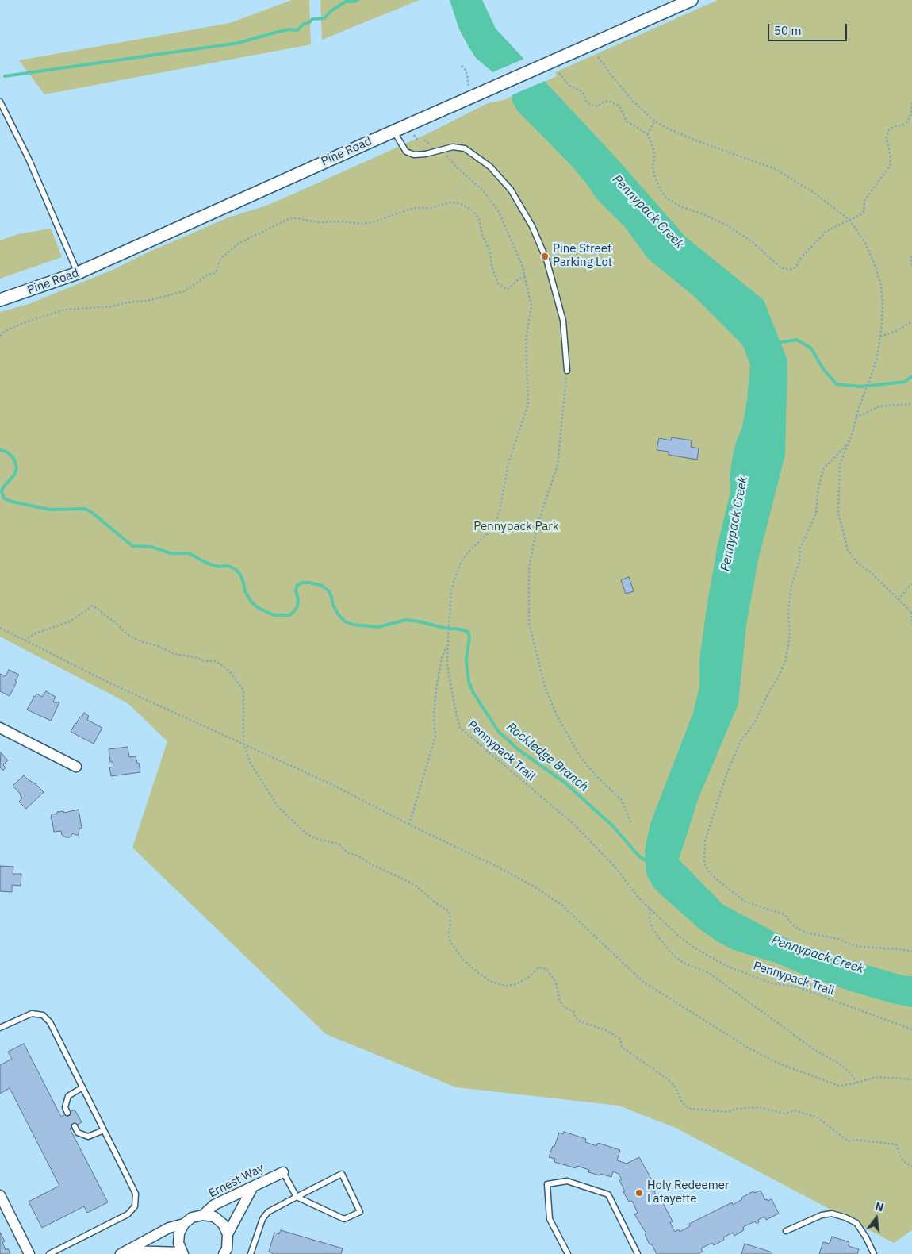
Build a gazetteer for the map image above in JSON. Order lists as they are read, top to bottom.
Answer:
{
  "streets": {
    "street": ["Pine Road", "Ernest Way"],
    "path": ["Pennypack Trail"]
  },
  "water": ["Pennypack Creek", "Rockledge Branch"],
  "parks": ["Pennypack Park"],
  "places": ["Pine Street Parking Lot", "Holy Redeemer Lafayette"],
  "scale_bar": "50 m",
  "north": "top"
}
